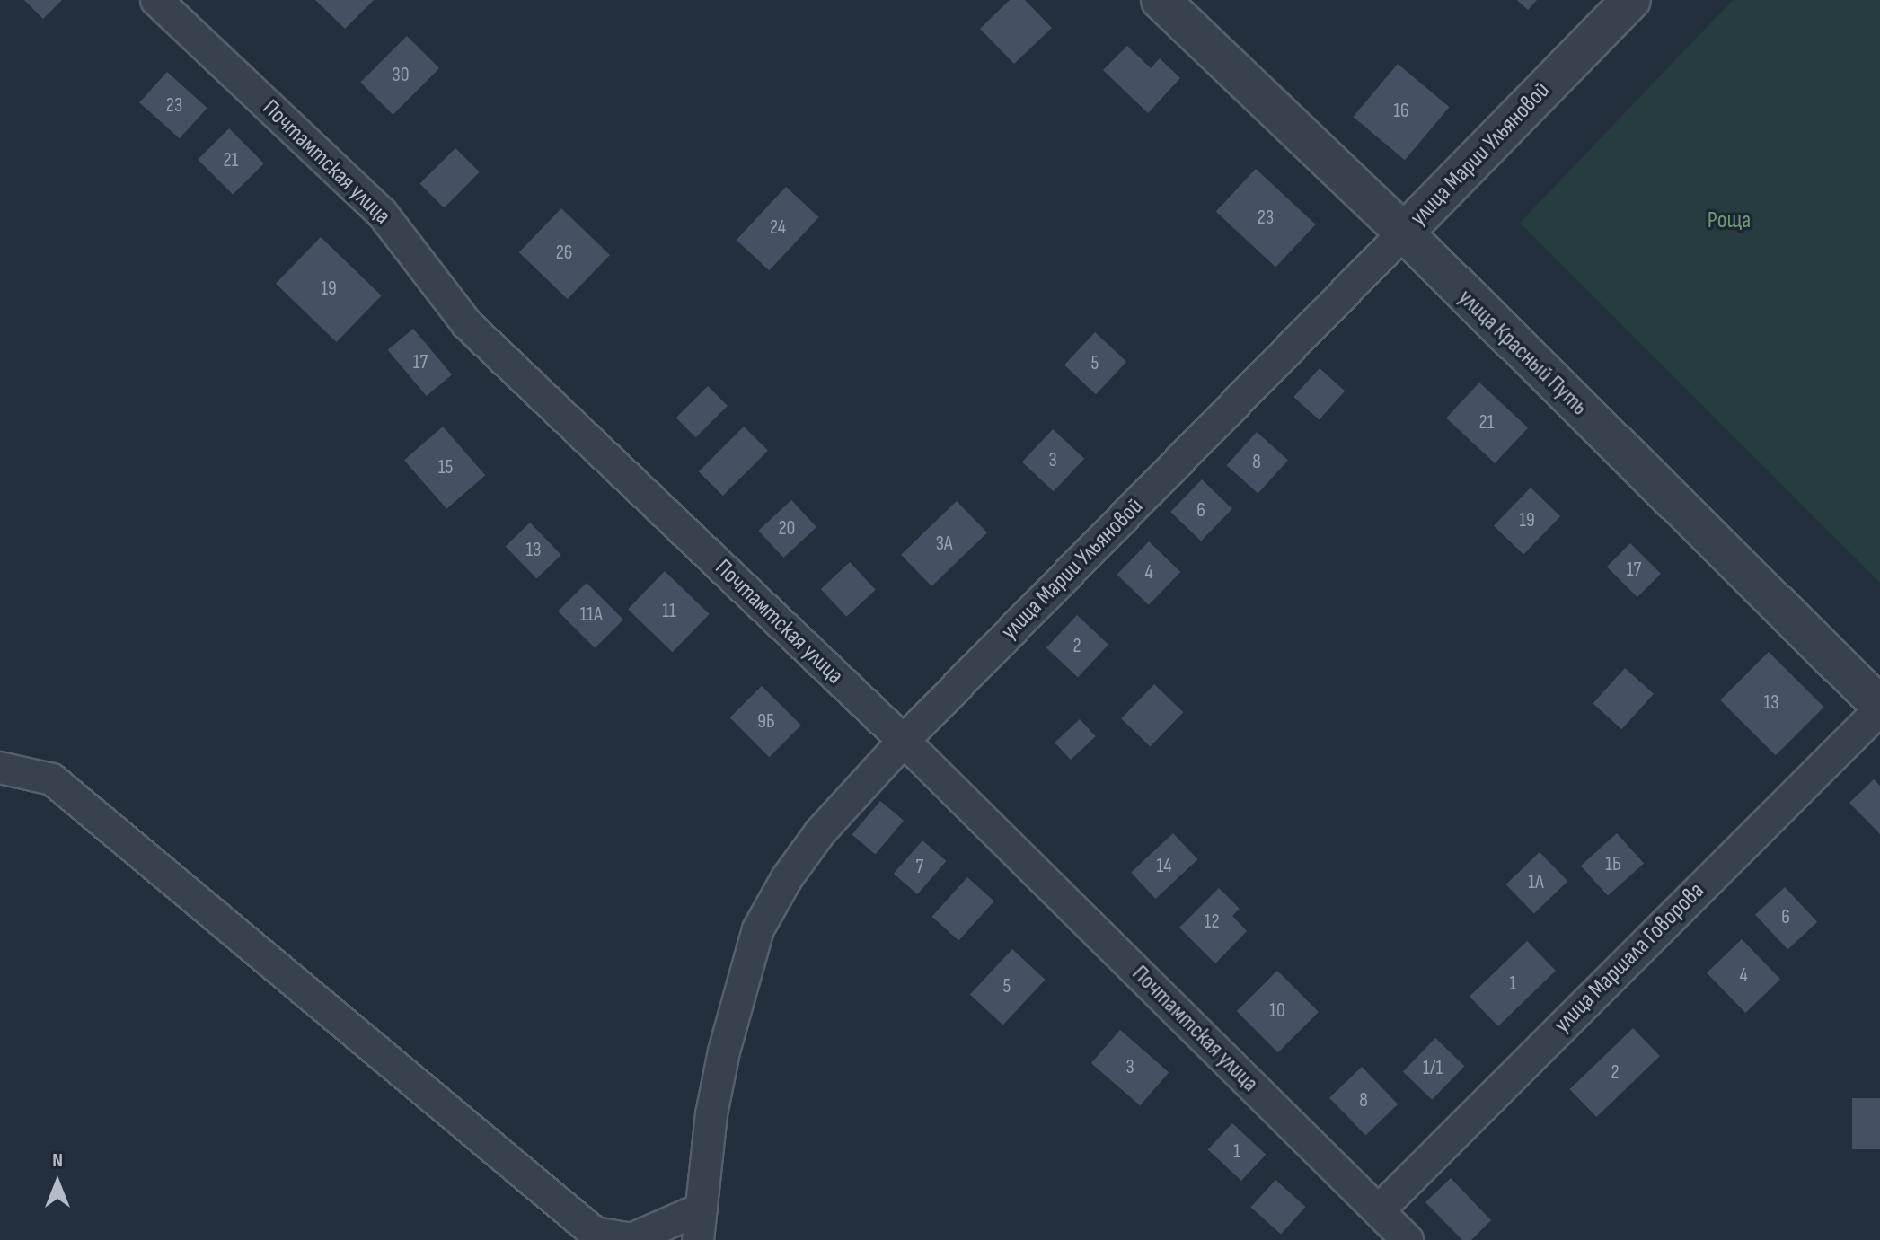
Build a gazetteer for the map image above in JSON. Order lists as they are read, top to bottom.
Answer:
{
  "streets": {
    "street": [
      "улица Марии Ульяновой",
      "Почтамтская улица",
      "улица Красный Путь",
      "улица Маршала Говорова"
    ]
  },
  "crossings": [
    ["улица Марии Ульяновой", "Почтамтская улица"],
    ["улица Марии Ульяновой", "улица Красный Путь"],
    ["Почтамтская улица", "улица Маршала Говорова"],
    ["улица Красный Путь", "улица Маршала Говорова"]
  ],
  "parks": ["Роща"],
  "house_numbers": [
    "30",
    "23",
    "16",
    "21",
    "23",
    "24",
    "26",
    "19",
    "17",
    "5",
    "21",
    "3",
    "8",
    "15",
    "6",
    "19",
    "20",
    "3А",
    "13",
    "17",
    "4",
    "11",
    "11А",
    "2",
    "13",
    "9Б",
    "1Б",
    "14",
    "7",
    "1А",
    "6",
    "12",
    "4",
    "1",
    "5",
    "10",
    "3",
    "1/1",
    "2",
    "8",
    "1"
  ],
  "north": "top"
}
